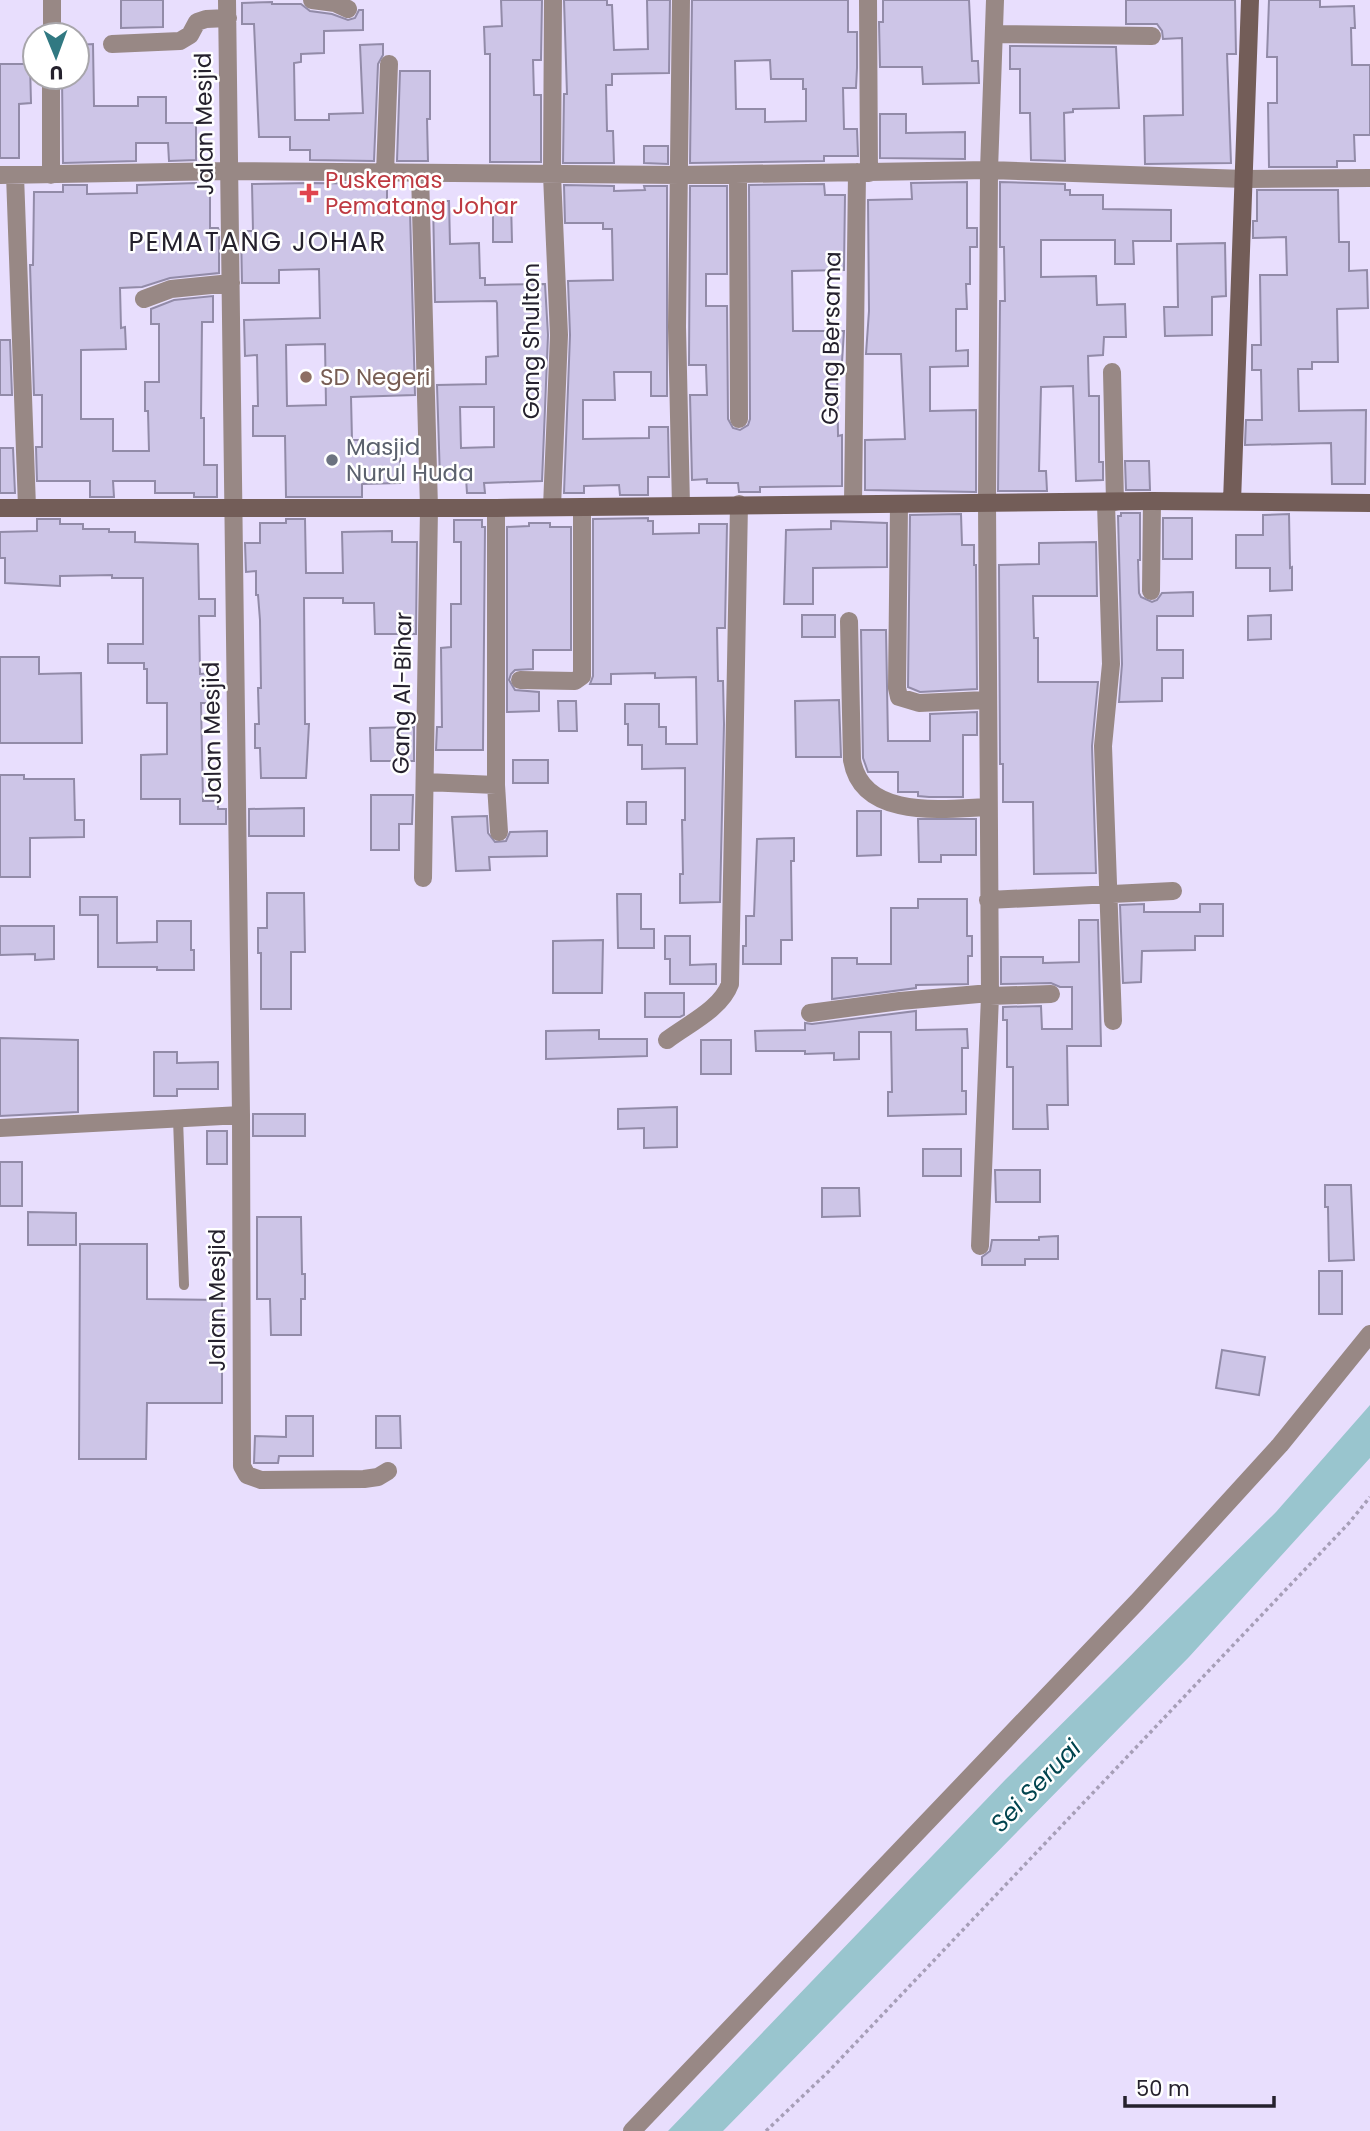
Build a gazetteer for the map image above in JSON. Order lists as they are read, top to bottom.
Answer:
{
  "streets": {
    "street": [
      "Jalan Mesjid",
      "Gang Bersama",
      "Gang Shulton",
      "Gang Al-Bihar"
    ]
  },
  "districts": ["PEMATANG JOHAR"],
  "water": ["Sei Seruai"],
  "places": {
    "health": ["Puskemas Pematang Johar"],
    "other": ["SD Negeri", "Masjid Nurul Huda"]
  },
  "scale_bar": "50 m",
  "north": "bottom"
}
